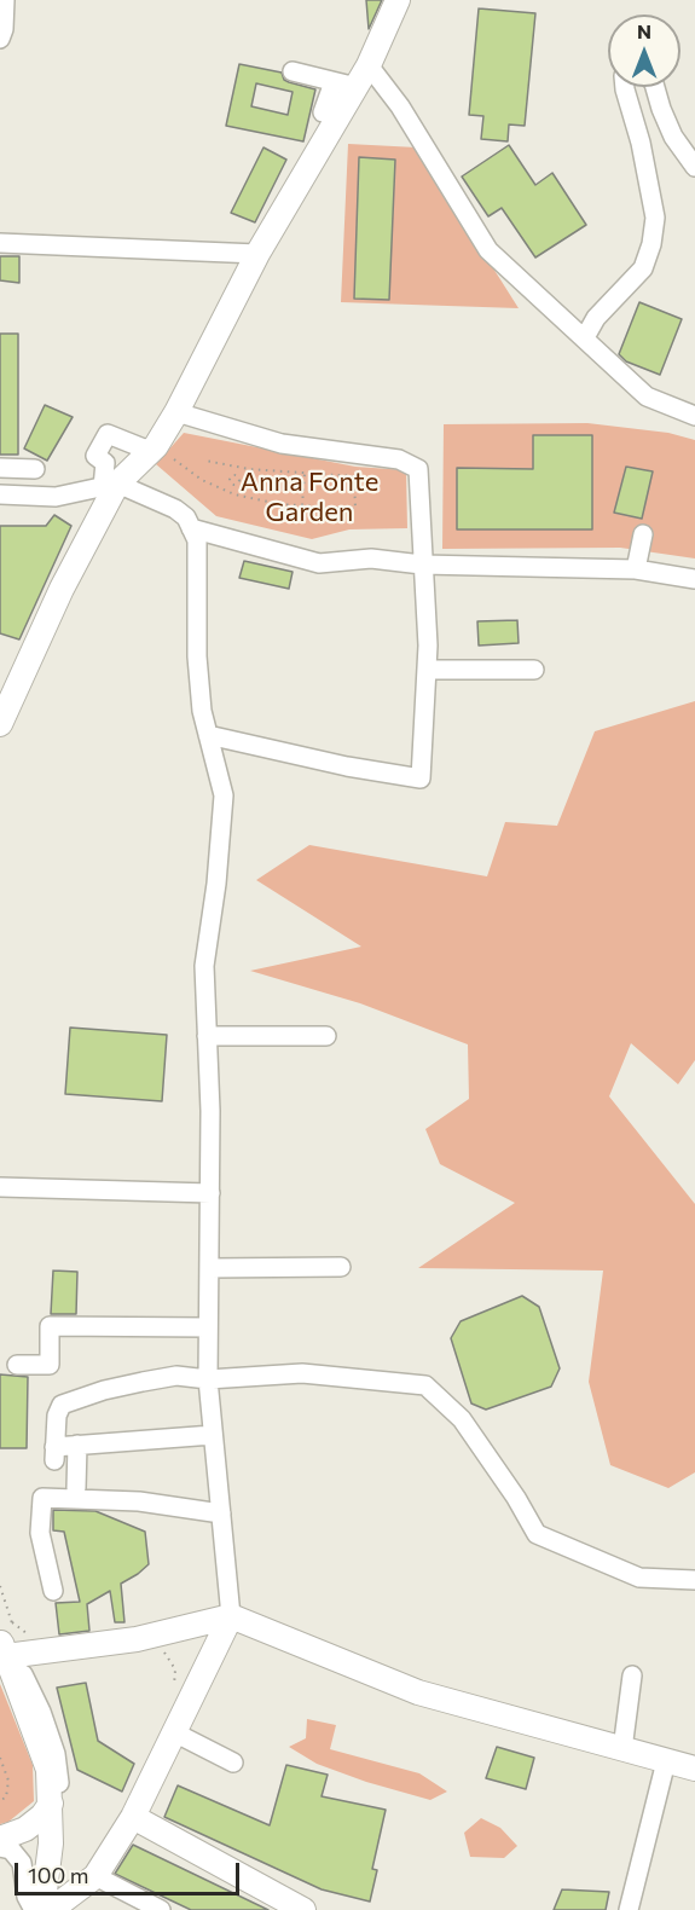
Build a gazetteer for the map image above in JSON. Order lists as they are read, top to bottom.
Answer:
{
  "parks": ["Anna Fonte Garden"],
  "scale_bar": "100 m",
  "north": "top"
}
